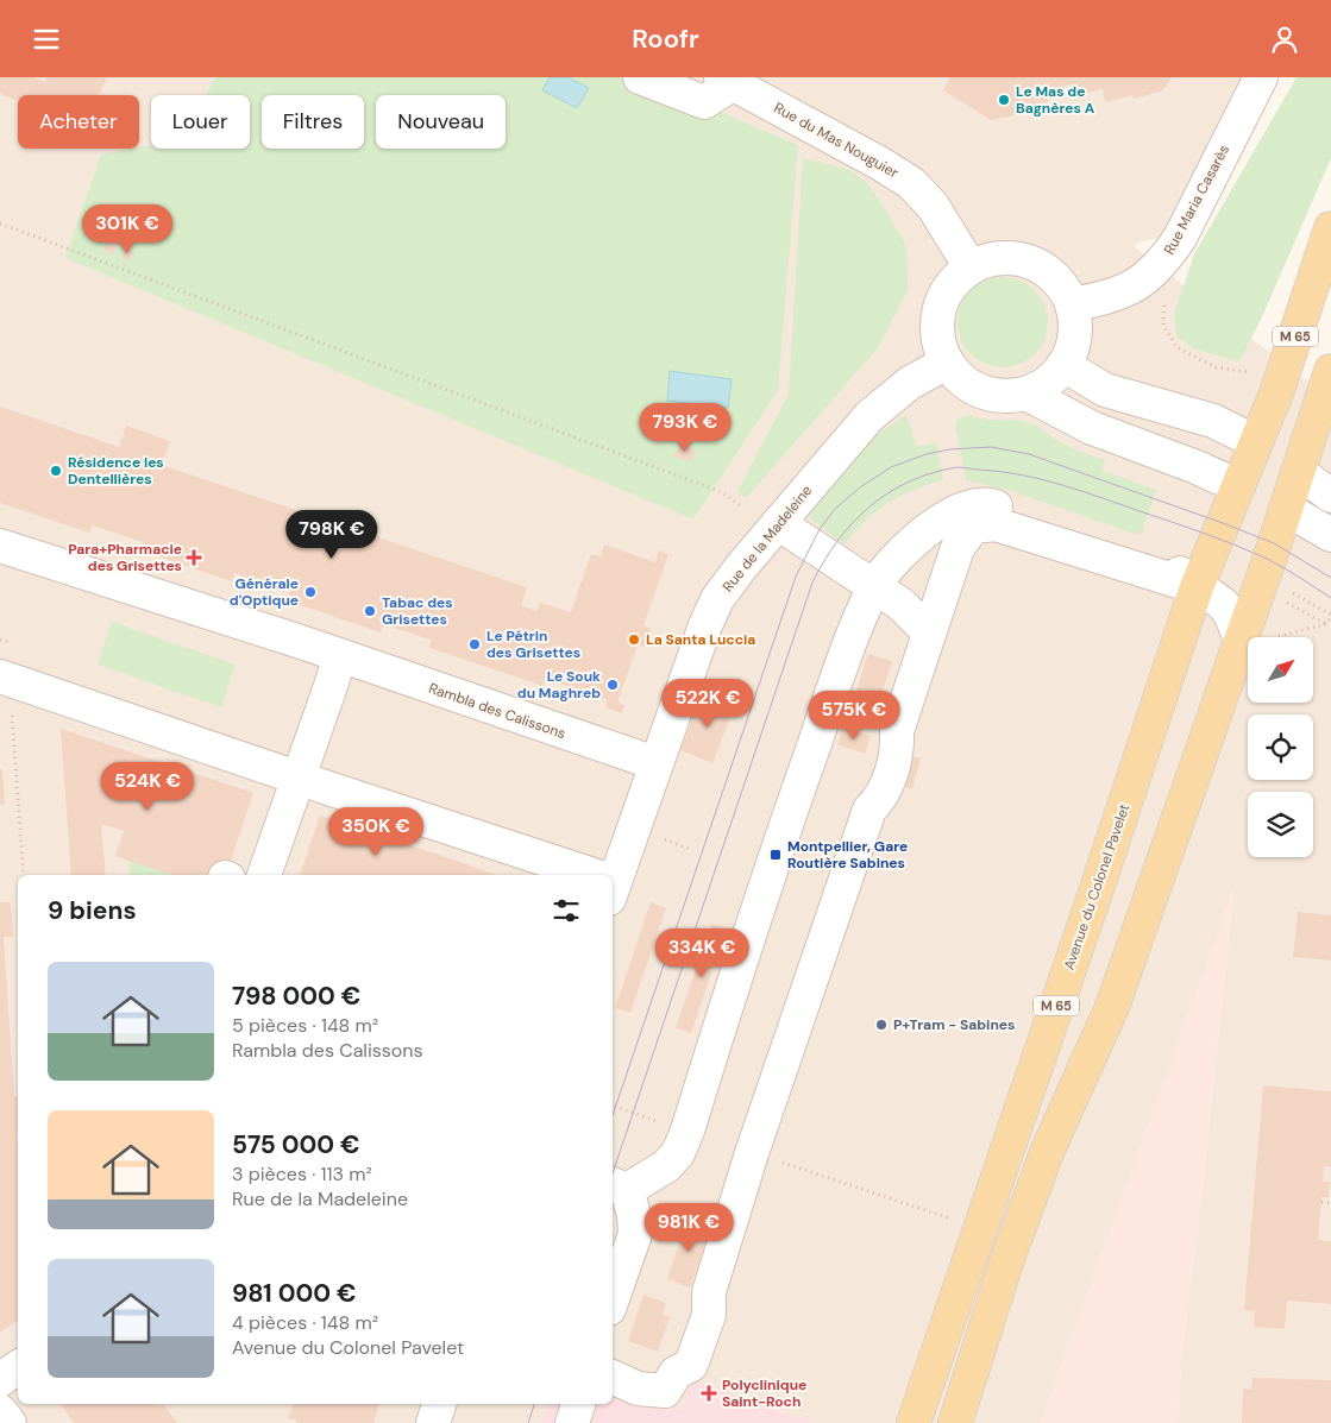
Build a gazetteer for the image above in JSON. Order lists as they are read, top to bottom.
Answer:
{
  "streets": {
    "main road": ["M 65", "Avenue du Colonel Pavelet"],
    "street": [
      "Rue du Mas Nouguier",
      "Rue Maria Casarès",
      "Rue de la Madeleine",
      "Rambla des Calissons"
    ]
  },
  "crossings": [
    ["Rue du Mas Nouguier", "Rue Maria Casarès"],
    ["Rue du Mas Nouguier", "Rue de la Madeleine"],
    ["Rue Maria Casarès", "Rue de la Madeleine"],
    ["Rue de la Madeleine", "Rambla des Calissons"]
  ],
  "places": {
    "other": [
      "Le Mas de Bagnères A",
      "Résidence les Dentellières",
      "Générale d'Optique",
      "Tabac des Grisettes",
      "La Santa Luccia",
      "Le Pétrin des Grisettes",
      "Le Souk du Maghreb",
      "P+Tram - Sabines"
    ],
    "health": ["Para+Pharmacie des Grisettes", "Polyclinique Saint-Roch"],
    "transit": ["Montpellier, Gare Routière Sabines"]
  },
  "north": "top right",
  "page": {
    "header": "Roofr",
    "chip": [
      "Acheter",
      "Louer",
      "Filtres",
      "Nouveau"
    ],
    "price": [
      "301K €",
      "793K €",
      "798K €",
      "522K €",
      "575K €",
      "524K €",
      "350K €",
      "334K €",
      "981K €"
    ],
    "heading": "9 biens",
    "list": [
      {
        "name": "798 000 €",
        "note": "5 pièces · 148 m² · Rambla des Calissons"
      },
      {
        "name": "575 000 €",
        "note": "3 pièces · 113 m² · Rue de la Madeleine"
      },
      {
        "name": "981 000 €",
        "note": "4 pièces · 148 m² · Avenue du Colonel Pavelet"
      }
    ]
  }
}
